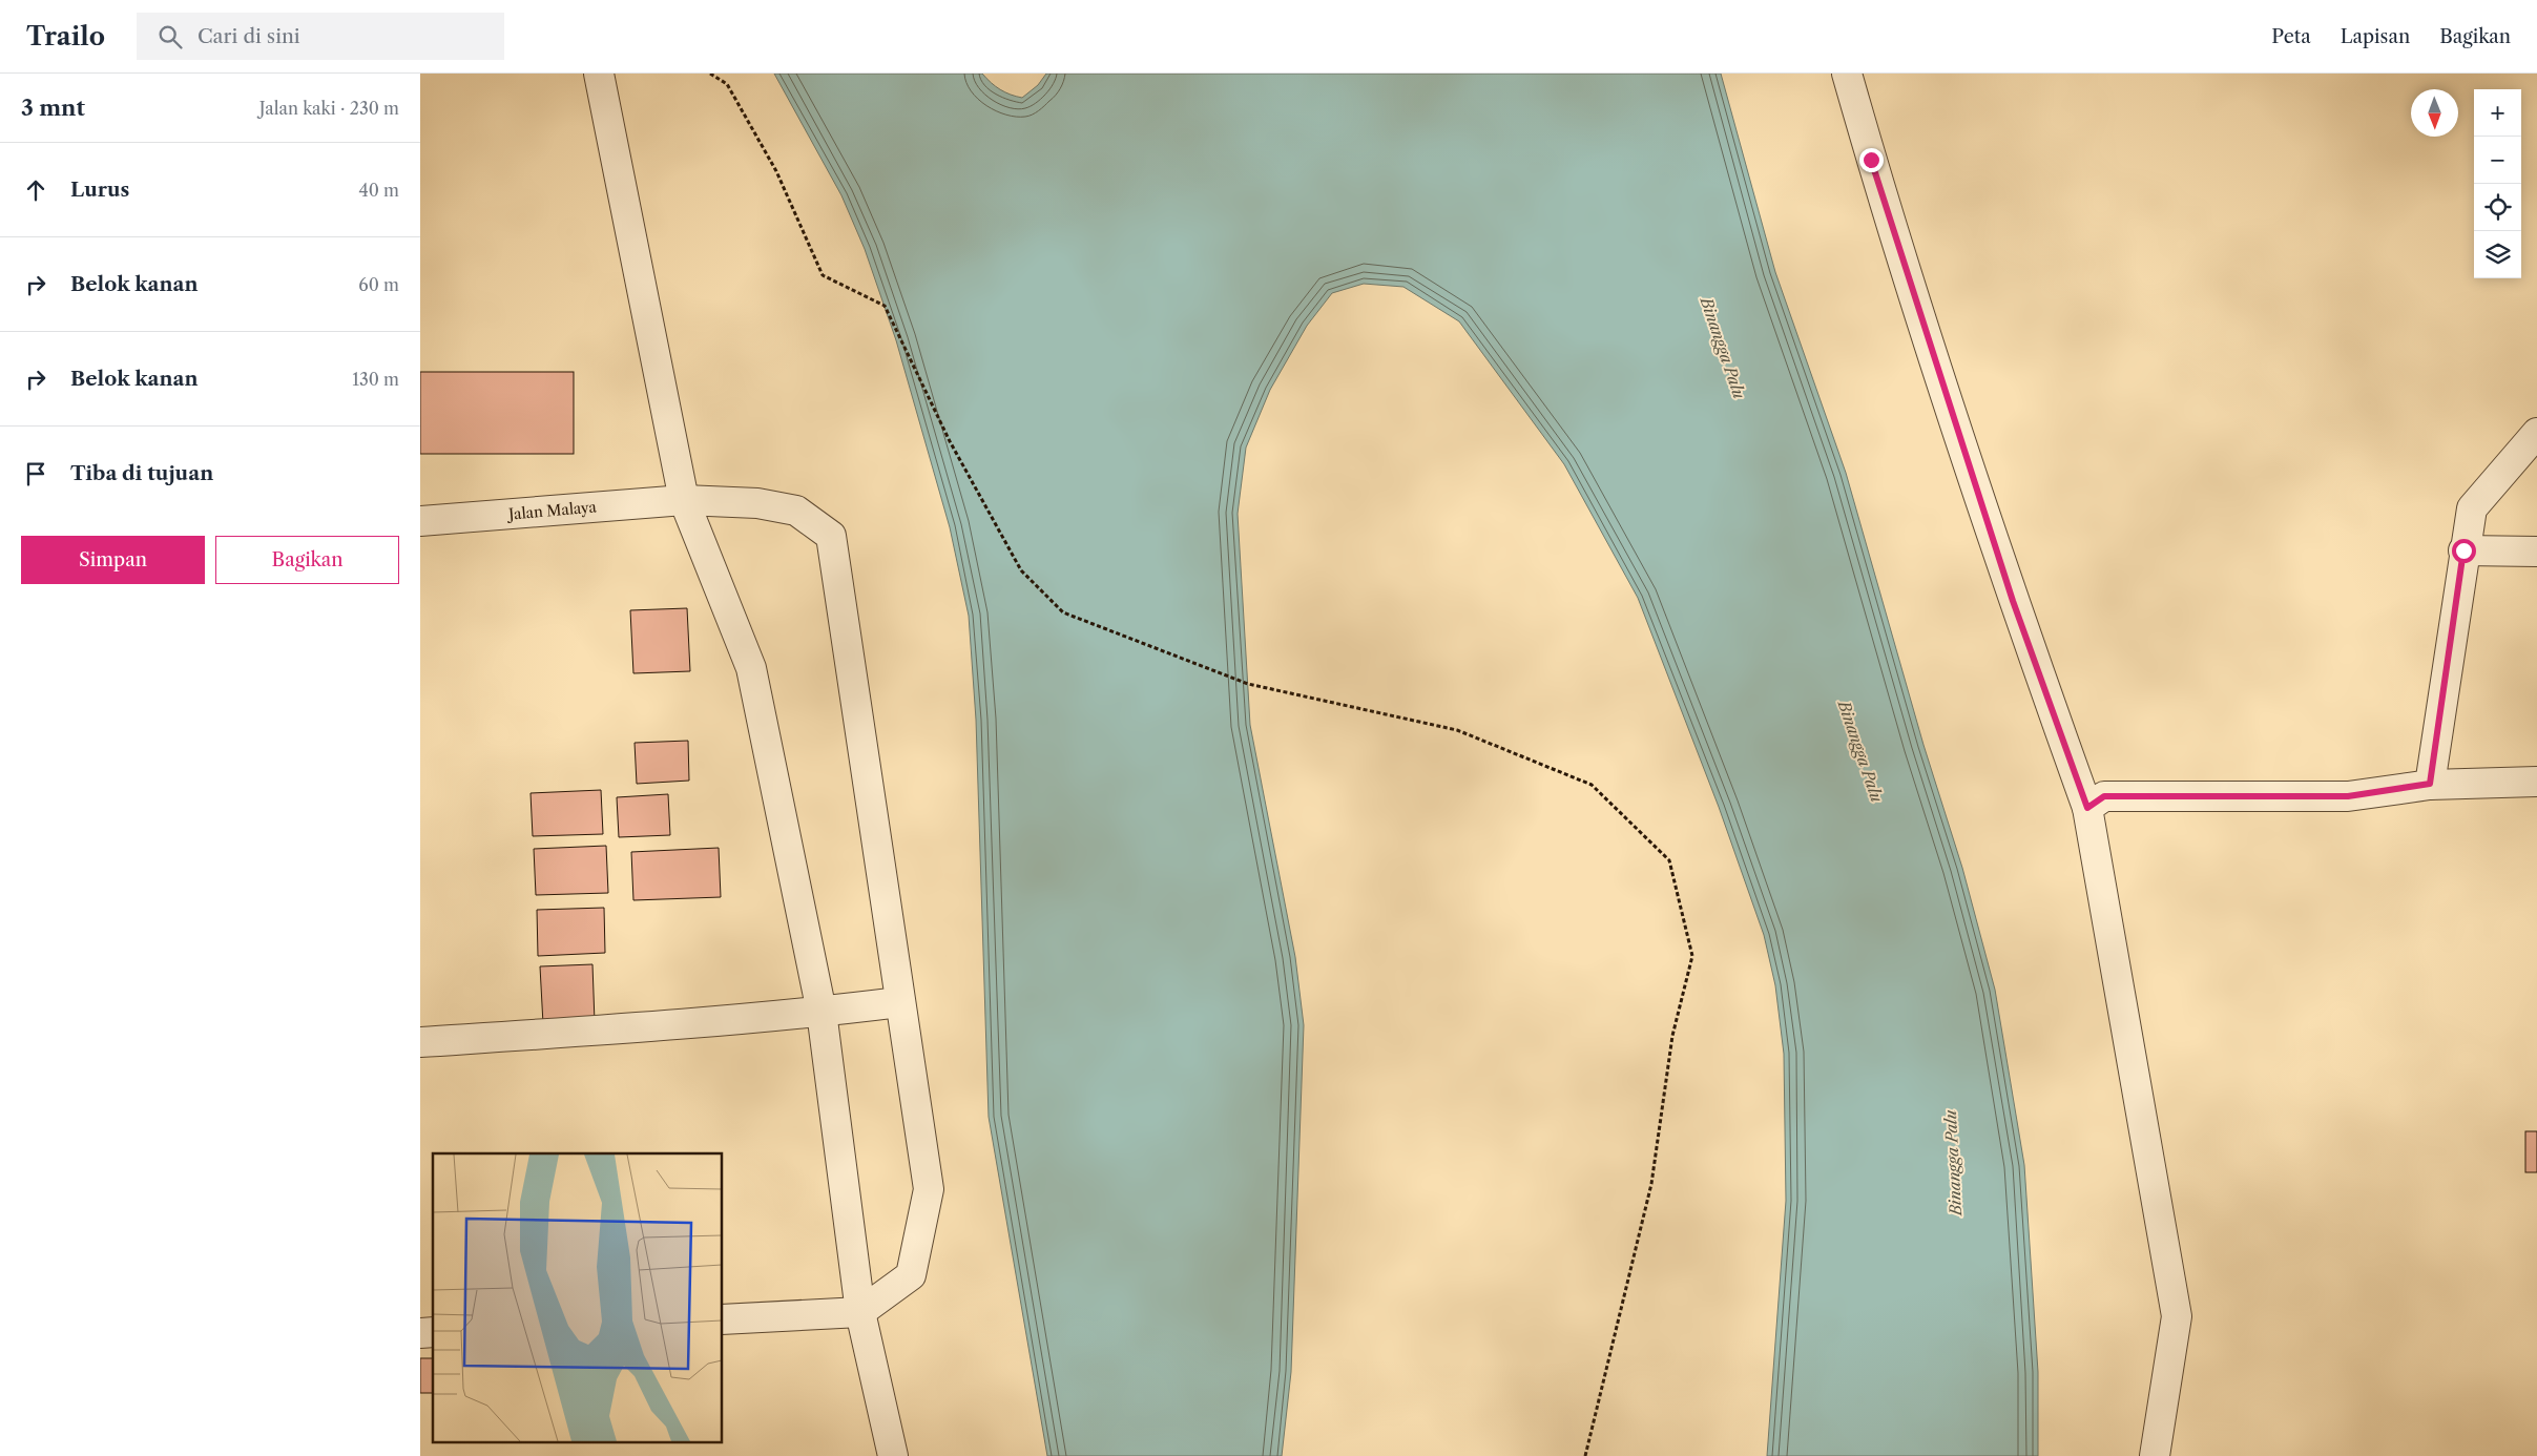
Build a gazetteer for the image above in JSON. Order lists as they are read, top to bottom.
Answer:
{
  "streets": {
    "street": ["Jalan Malaya"]
  },
  "water": ["Binangga Palu"],
  "north": "bottom",
  "page": {
    "header": "Trailo",
    "search": "Cari di sini",
    "nav": ["Peta", "Lapisan", "Bagikan"],
    "heading": ["3 mnt", "Jalan kaki · 230 m"],
    "map_buttons": ["+", "−"],
    "list": [
      ["Lurus", "40 m"],
      ["Belok kanan", "60 m"],
      ["Belok kanan", "130 m"],
      "Tiba di tujuan"
    ],
    "buttons": ["Simpan", "Bagikan"]
  }
}
